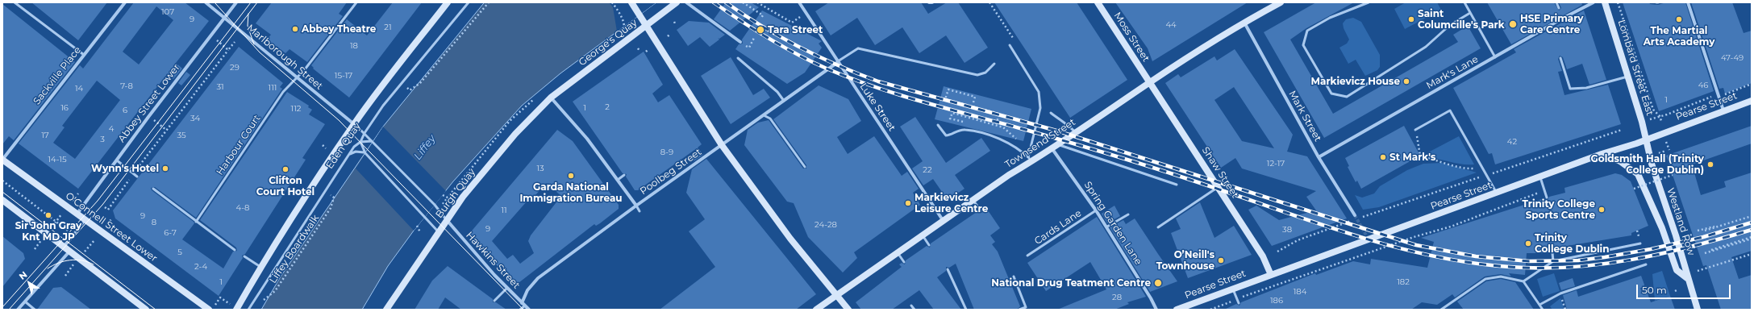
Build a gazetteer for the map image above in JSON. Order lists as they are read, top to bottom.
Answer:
{
  "streets": {
    "main road": [
      "Moss Street",
      "George's Quay",
      "Lombard Street East",
      "Pearse Street",
      "Townsend Street",
      "Eden Quay",
      "Shaw Street",
      "Burgh Quay",
      "Westland Row",
      "O'Connell Street Lower"
    ],
    "street": [
      "Marlborough Street",
      "Mark's Lane",
      "Sackville Place",
      "Abbey Street Lower",
      "Luke Street",
      "Mark Street",
      "Poolbeg Street",
      "Spring Garden Lane",
      "Hawkins Street"
    ],
    "lane": ["Harbour Court", "Cards Lane"],
    "path": ["Liffey Boardwalk"]
  },
  "crossings": [
    ["Moss Street", "Townsend Street"],
    ["Moss Street", "Shaw Street"],
    ["George's Quay", "Burgh Quay"],
    ["Marlborough Street", "Abbey Street Lower"],
    ["Marlborough Street", "Harbour Court"],
    ["Marlborough Street", "Eden Quay"],
    ["Lombard Street East", "Pearse Street"],
    ["Lombard Street East", "Westland Row"],
    ["Mark's Lane", "Mark Street"],
    ["Sackville Place", "O'Connell Street Lower"],
    ["Abbey Street Lower", "O'Connell Street Lower"],
    ["Pearse Street", "Shaw Street"],
    ["Pearse Street", "Westland Row"],
    ["Luke Street", "Townsend Street"],
    ["Luke Street", "Poolbeg Street"],
    ["Mark Street", "Townsend Street"],
    ["Townsend Street", "Shaw Street"],
    ["Townsend Street", "Spring Garden Lane"],
    ["Poolbeg Street", "Hawkins Street"],
    ["Burgh Quay", "Hawkins Street"],
    ["Spring Garden Lane", "Cards Lane"]
  ],
  "water": ["Liffey"],
  "places": [
    "Saint Columcille's Park",
    "The Martial Arts Academy",
    "HSE Primary Care Centre",
    "Abbey Theatre",
    "Tara Street",
    "Markievicz House",
    "St Mark's",
    "Goldsmith Hall (Trinity College Dublin)",
    "Wynn's Hotel",
    "Clifton Court Hotel",
    "Garda National Immigration Bureau",
    "Markievicz Leisure Centre",
    "Trinity College Sports Centre",
    "Sir John Gray Knt MD JP",
    "Trinity College Dublin",
    "O’Neill's Townhouse",
    "National Drug Teatment Centre"
  ],
  "house_numbers": [
    "107",
    "9",
    "44",
    "21",
    "18",
    "47-49",
    "29",
    "15-17",
    "46",
    "7-8",
    "31",
    "111",
    "14",
    "1",
    "2",
    "16",
    "1",
    "112",
    "6",
    "34",
    "4",
    "17",
    "35",
    "3",
    "42",
    "8-9",
    "14-15",
    "12-17",
    "13",
    "22",
    "4-8",
    "11",
    "9",
    "8",
    "24-28",
    "9",
    "38",
    "6-7",
    "5",
    "2-4",
    "1",
    "182",
    "184",
    "28",
    "186"
  ],
  "scale_bar": "50 m",
  "north": "top left"
}
